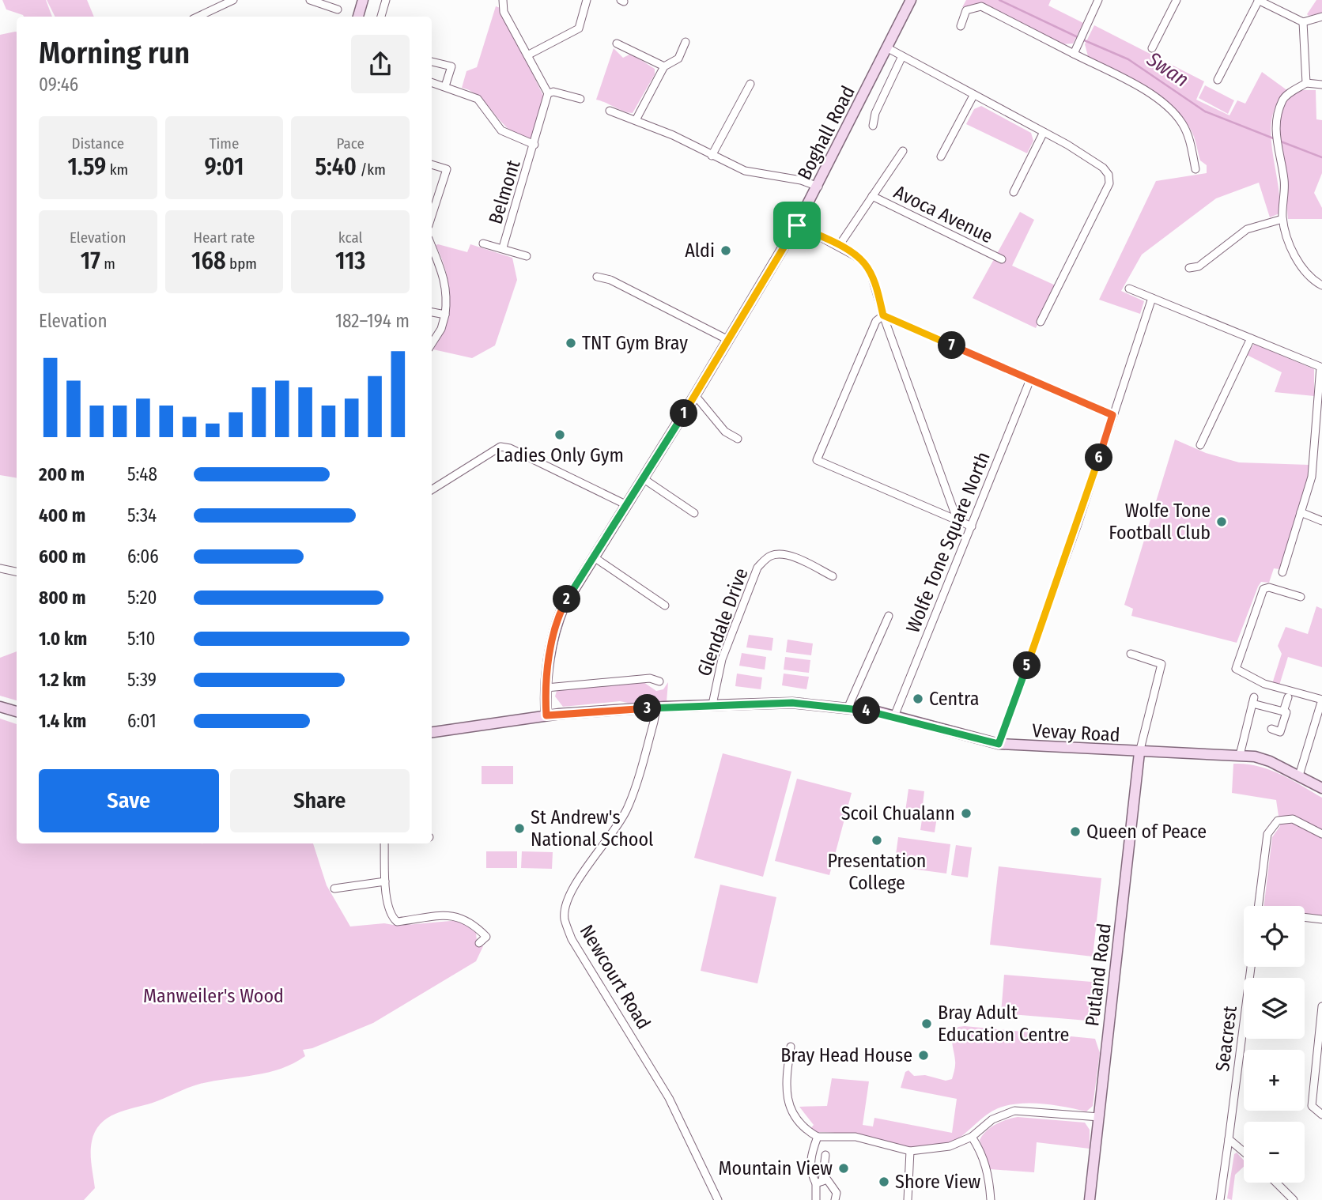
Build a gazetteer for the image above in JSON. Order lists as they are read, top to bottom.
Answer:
{
  "streets": {
    "main road": ["Boghall Road", "Vevay Road", "Putland Road"],
    "street": [
      "Belmont",
      "Avoca Avenue",
      "Wolfe Tone Square North",
      "Glendale Drive",
      "Newcourt Road",
      "Seacrest"
    ]
  },
  "crossings": [
    ["Boghall Road", "Vevay Road"],
    ["Wolfe Tone Square North", "Vevay Road"],
    ["Glendale Drive", "Vevay Road"],
    ["Vevay Road", "Putland Road"],
    ["Vevay Road", "Newcourt Road"]
  ],
  "water": ["Swan"],
  "parks": ["Manweiler's Wood"],
  "places": [
    "Aldi",
    "TNT Gym Bray",
    "Ladies Only Gym",
    "Wolfe Tone Football Club",
    "Centra",
    "Scoil Chualann",
    "St Andrew's National School",
    "Queen of Peace",
    "Presentation College",
    "Bray Adult Education Centre",
    "Bray Head House",
    "Mountain View",
    "Shore View"
  ],
  "page": {
    "heading": ["Morning run", "09:46"],
    "stats": [
      ["Distance", "1.59 km"],
      ["Time", "9:01"],
      ["Pace", "5:40 /km"],
      ["Elevation", "17 m"],
      ["Heart rate", "168 bpm"],
      ["kcal", "113"]
    ],
    "chart": ["Elevation", "182–194 m"],
    "pins": [
      "7",
      "1",
      "6",
      "2",
      "5",
      "3",
      "4"
    ],
    "list": [
      {
        "name": "200 m",
        "note": "5:48"
      },
      {
        "name": "400 m",
        "note": "5:34"
      },
      {
        "name": "600 m",
        "note": "6:06"
      },
      {
        "name": "800 m",
        "note": "5:20"
      },
      {
        "name": "1.0 km",
        "note": "5:10"
      },
      {
        "name": "1.2 km",
        "note": "5:39"
      },
      {
        "name": "1.4 km",
        "note": "6:01"
      }
    ],
    "buttons": ["Save", "Share"],
    "map_buttons": ["+", "−"]
  }
}
